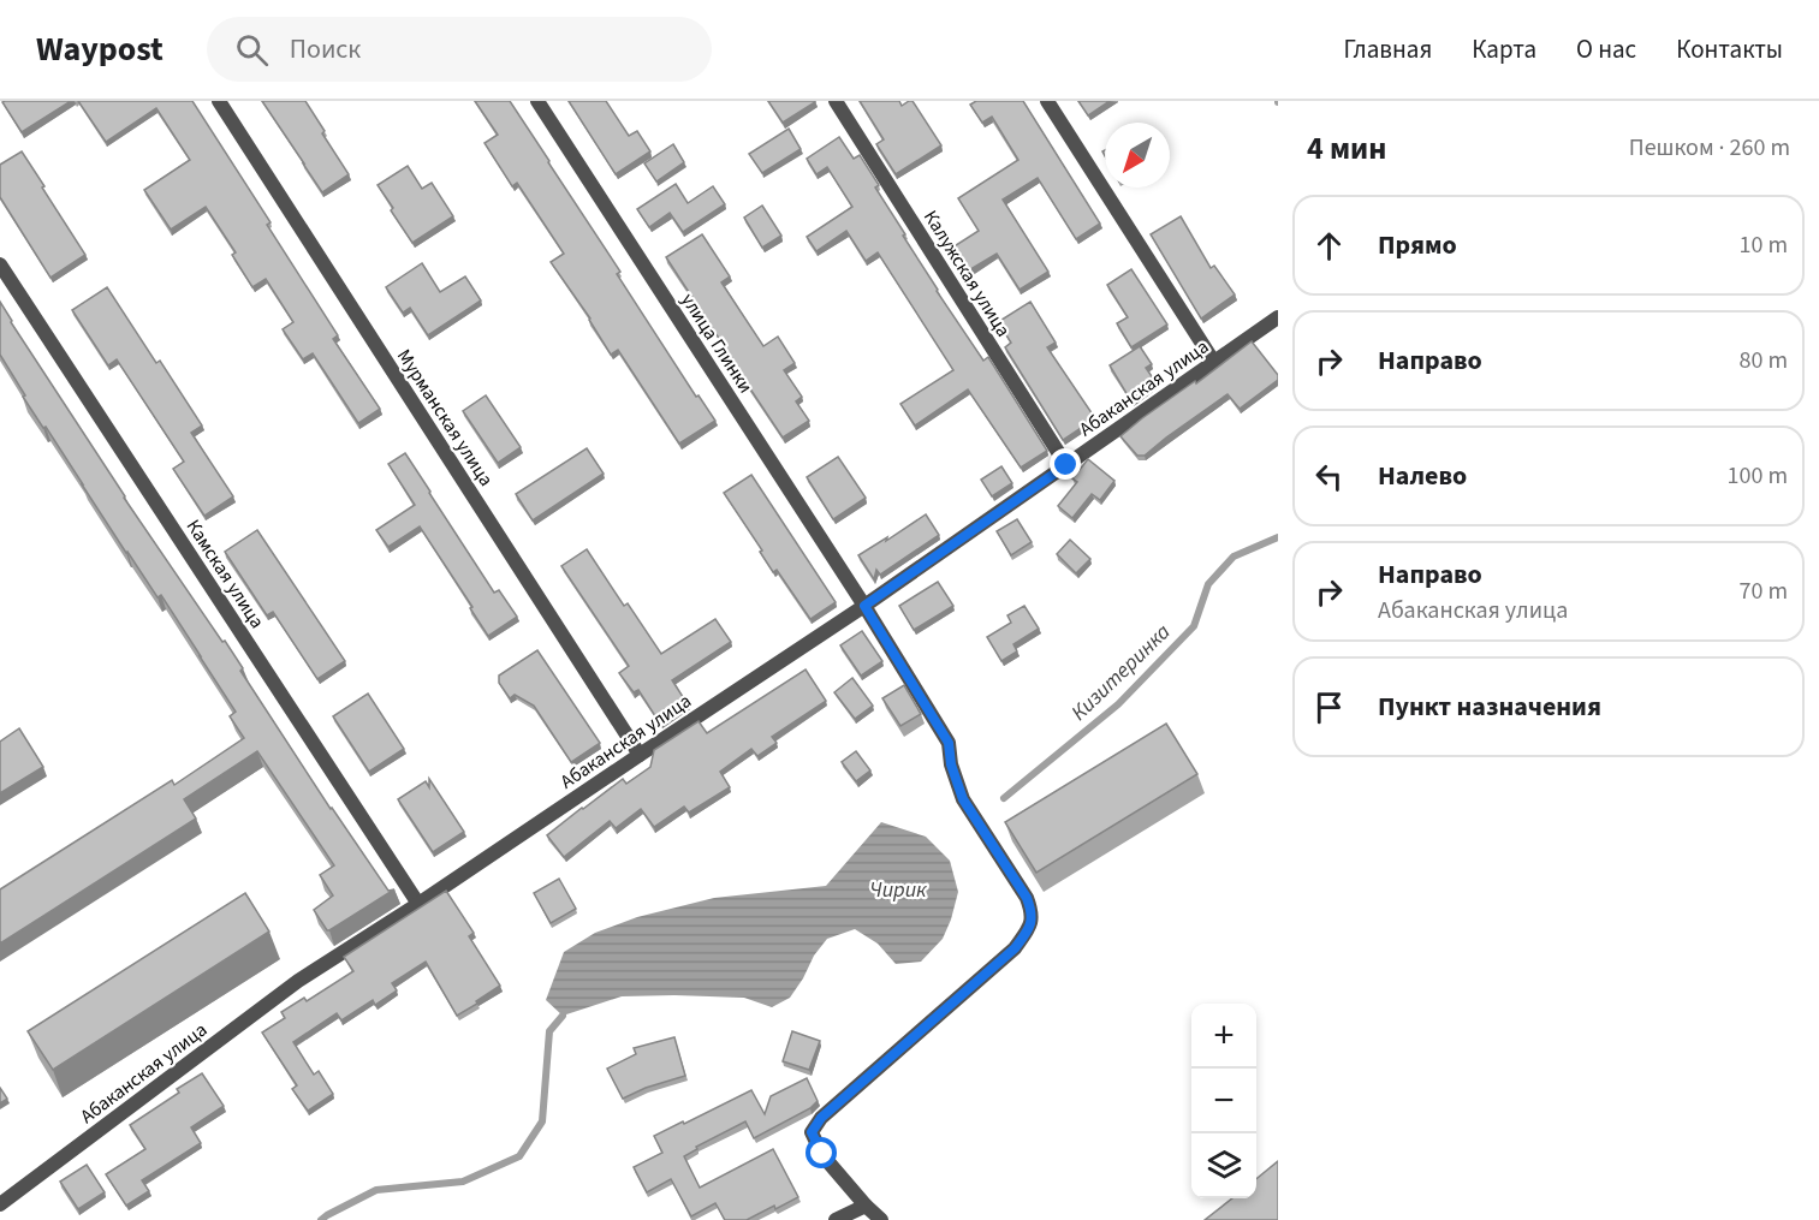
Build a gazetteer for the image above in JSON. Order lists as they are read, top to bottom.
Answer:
{
  "streets": {
    "street": [
      "Калужская улица",
      "улица Глинки",
      "Абаканская улица",
      "Мурманская улица",
      "Камская улица"
    ]
  },
  "crossings": [
    ["Калужская улица", "Абаканская улица"],
    ["улица Глинки", "Абаканская улица"],
    ["Абаканская улица", "Мурманская улица"],
    ["Абаканская улица", "Камская улица"]
  ],
  "water": ["Кизитеринка", "Чирик"],
  "north": "bottom left",
  "page": {
    "header": "Waypost",
    "search": "Поиск",
    "nav": [
      "Главная",
      "Карта",
      "О нас",
      "Контакты"
    ],
    "heading": ["4 мин", "Пешком · 260 m"],
    "list": [
      ["Прямо", "10 m"],
      ["Направо", "80 m"],
      ["Налево", "100 m"],
      ["Направо", "Абаканская улица", "70 m"],
      "Пункт назначения"
    ],
    "map_buttons": ["+", "−"]
  }
}
